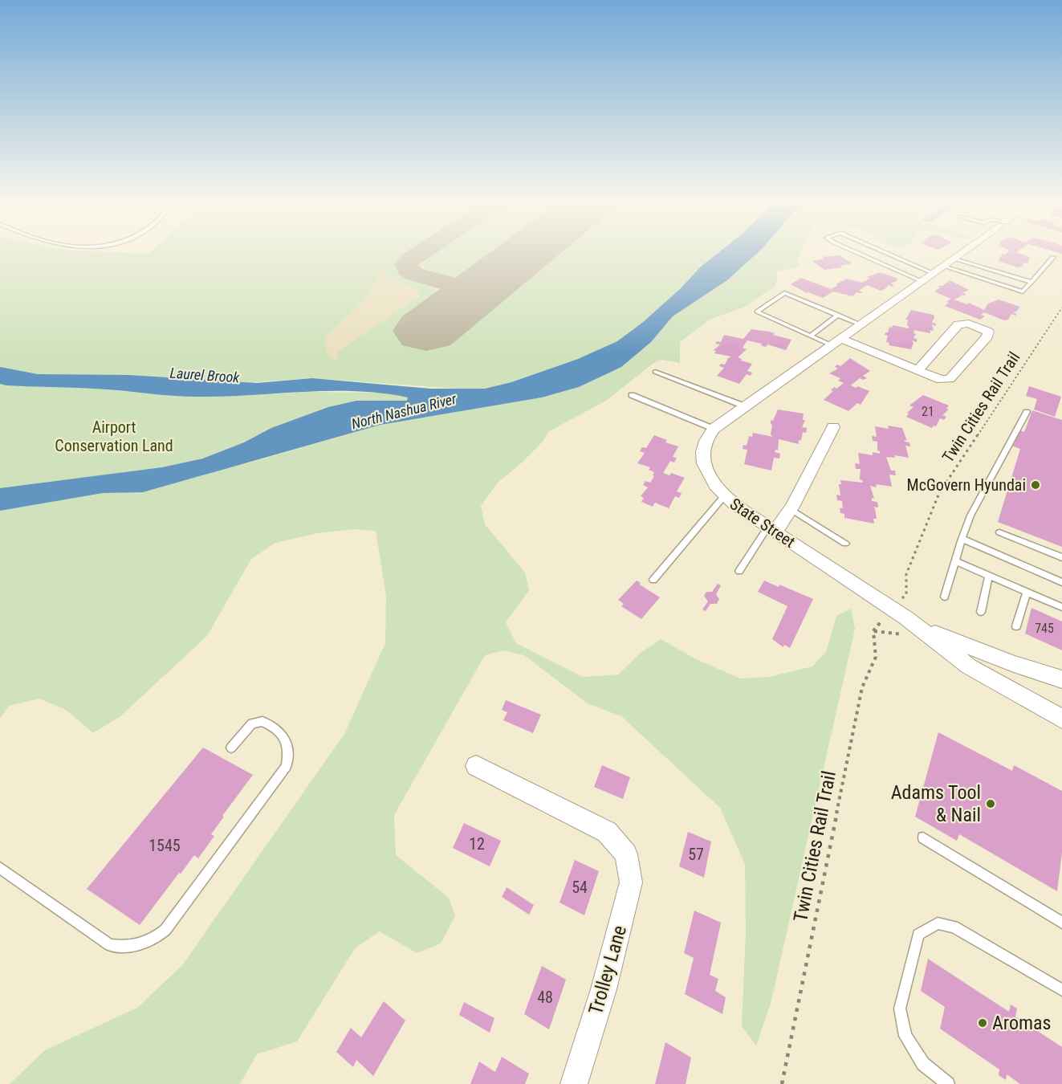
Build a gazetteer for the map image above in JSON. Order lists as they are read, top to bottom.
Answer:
{
  "streets": {
    "street": ["State Street", "Trolley Lane"],
    "path": ["Twin Cities Rail Trail"]
  },
  "water": ["Laurel Brook", "North Nashua River"],
  "parks": ["Airport Conservation Land"],
  "places": ["McGovern Hyundai", "Adams Tool & Nail", "Aromas"],
  "house_numbers": [
    "21",
    "745",
    "12",
    "1545",
    "57",
    "54",
    "48"
  ]
}
